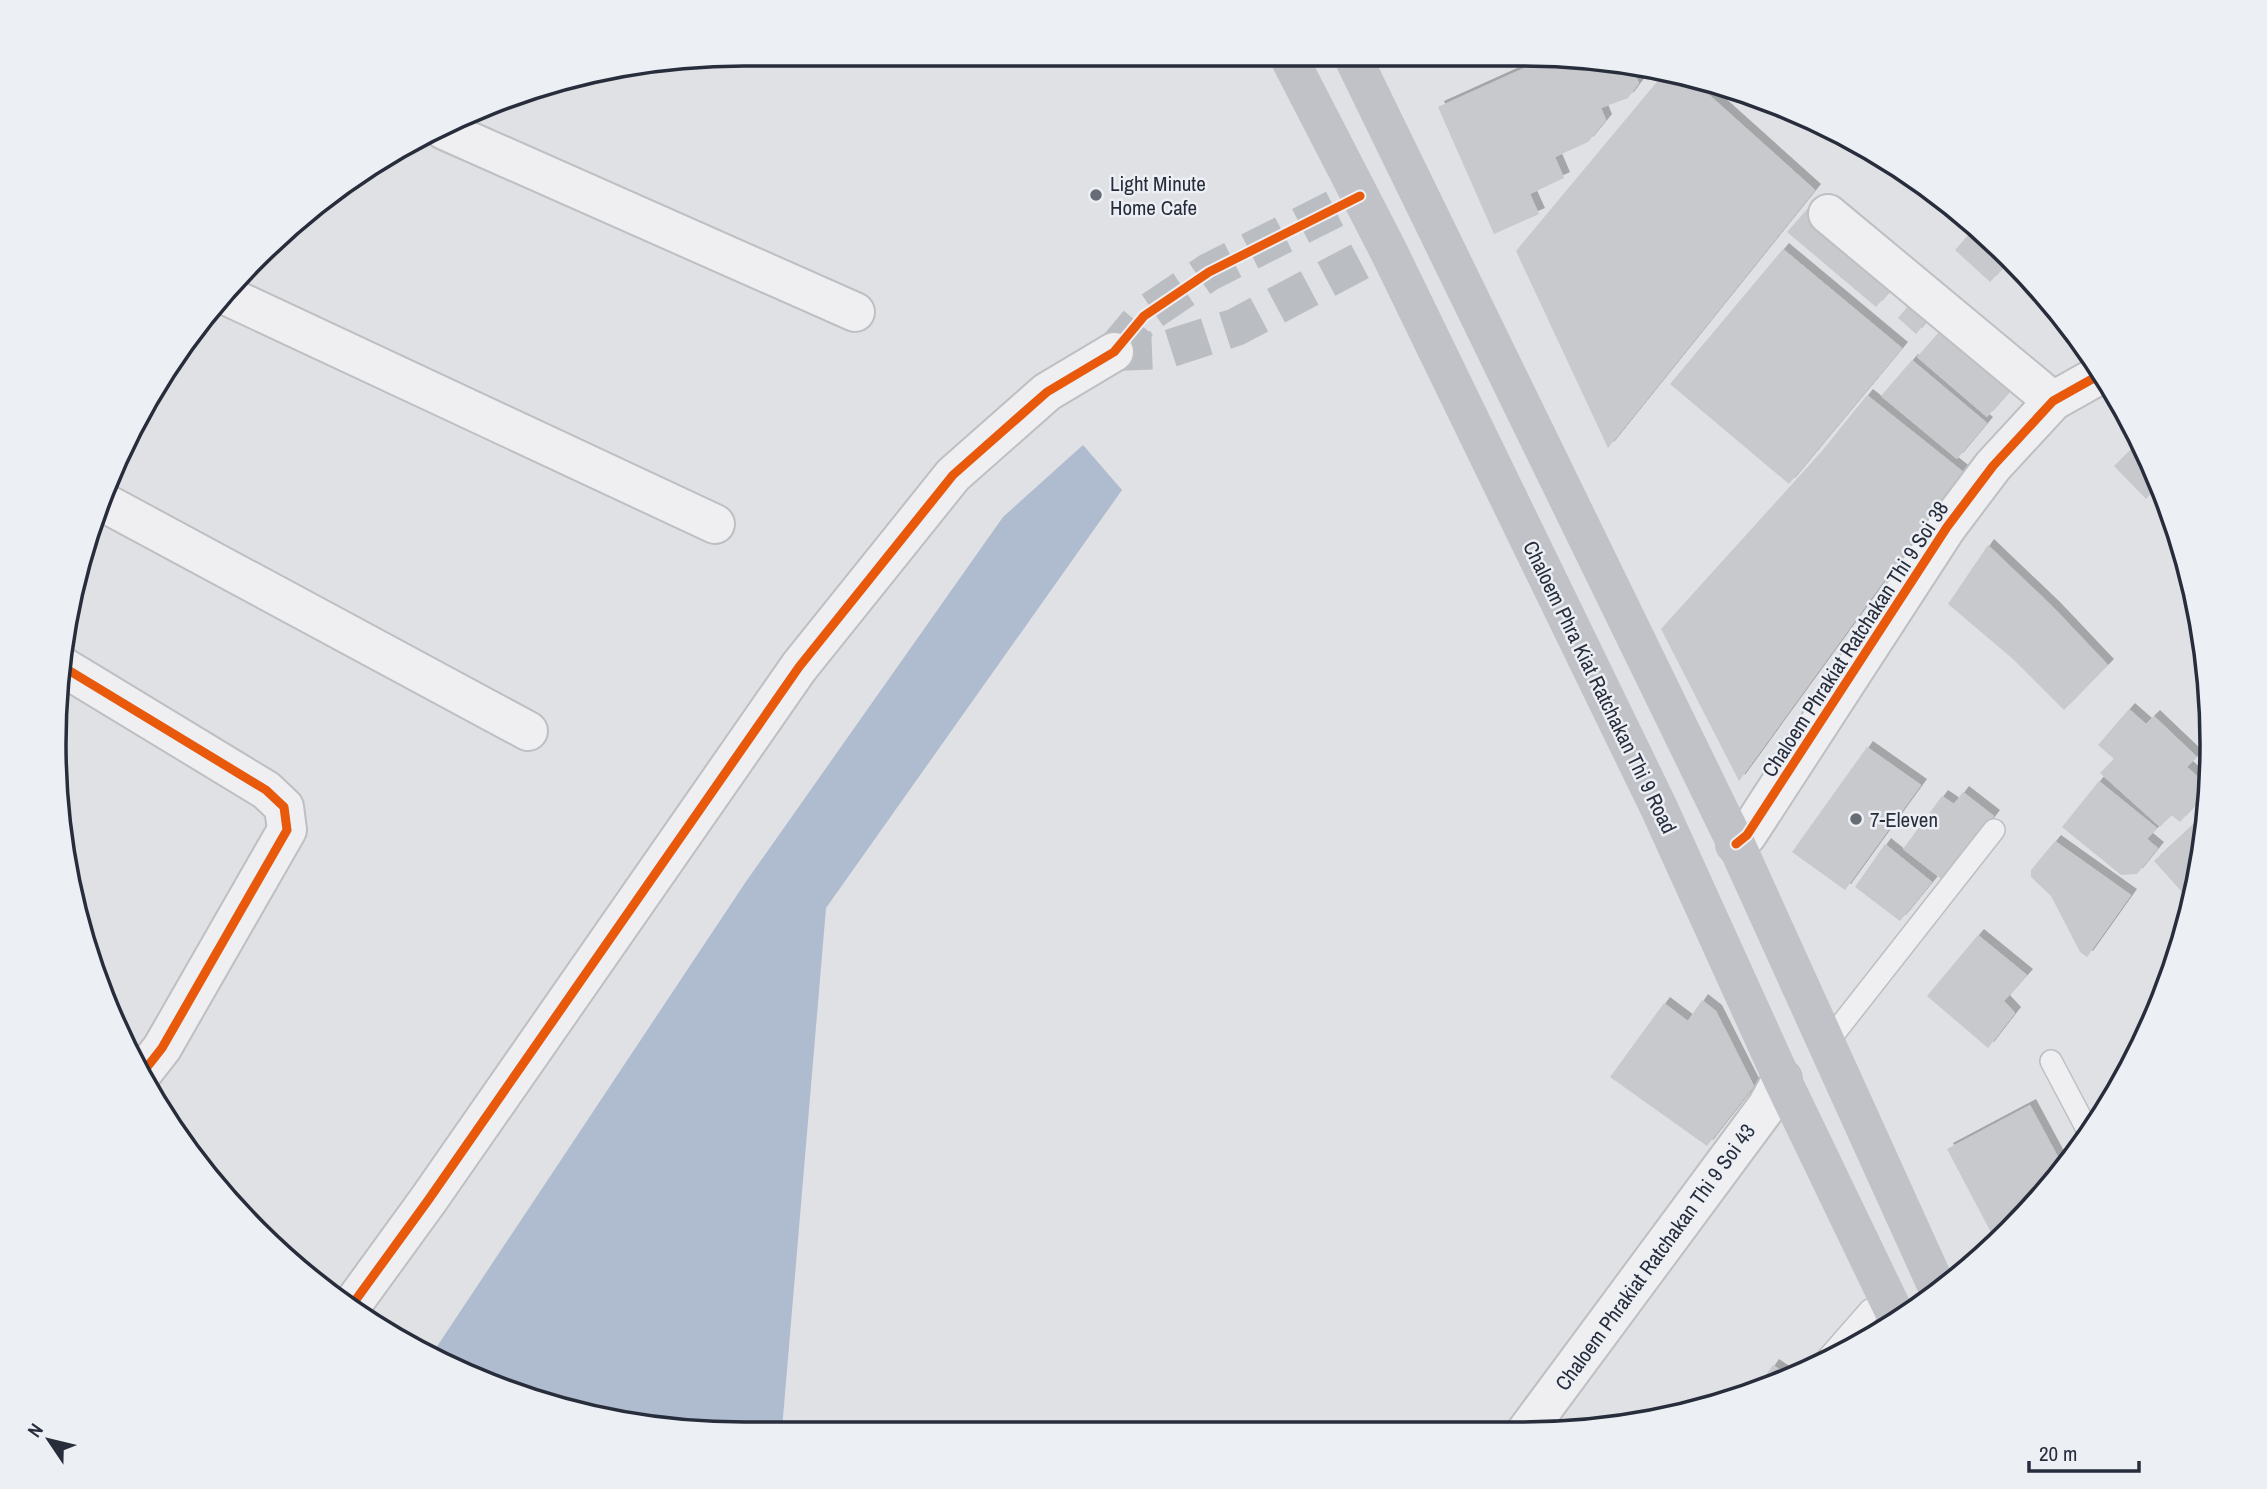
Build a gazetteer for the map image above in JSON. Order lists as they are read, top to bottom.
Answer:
{
  "streets": {
    "main road": ["Chaloem Phra Kiat Ratchakan Thi 9 Road"],
    "street": ["Chaloem Phrakiat Ratchakan Thi 9 Soi 38", "Chaloem Phrakiat Ratchakan Thi 9 Soi 43"]
  },
  "crossings": [
    ["Chaloem Phra Kiat Ratchakan Thi 9 Road", "Chaloem Phrakiat Ratchakan Thi 9 Soi 43"]
  ],
  "places": ["Light Minute Home Cafe", "7-Eleven"],
  "scale_bar": "20 m",
  "north": "top left"
}
